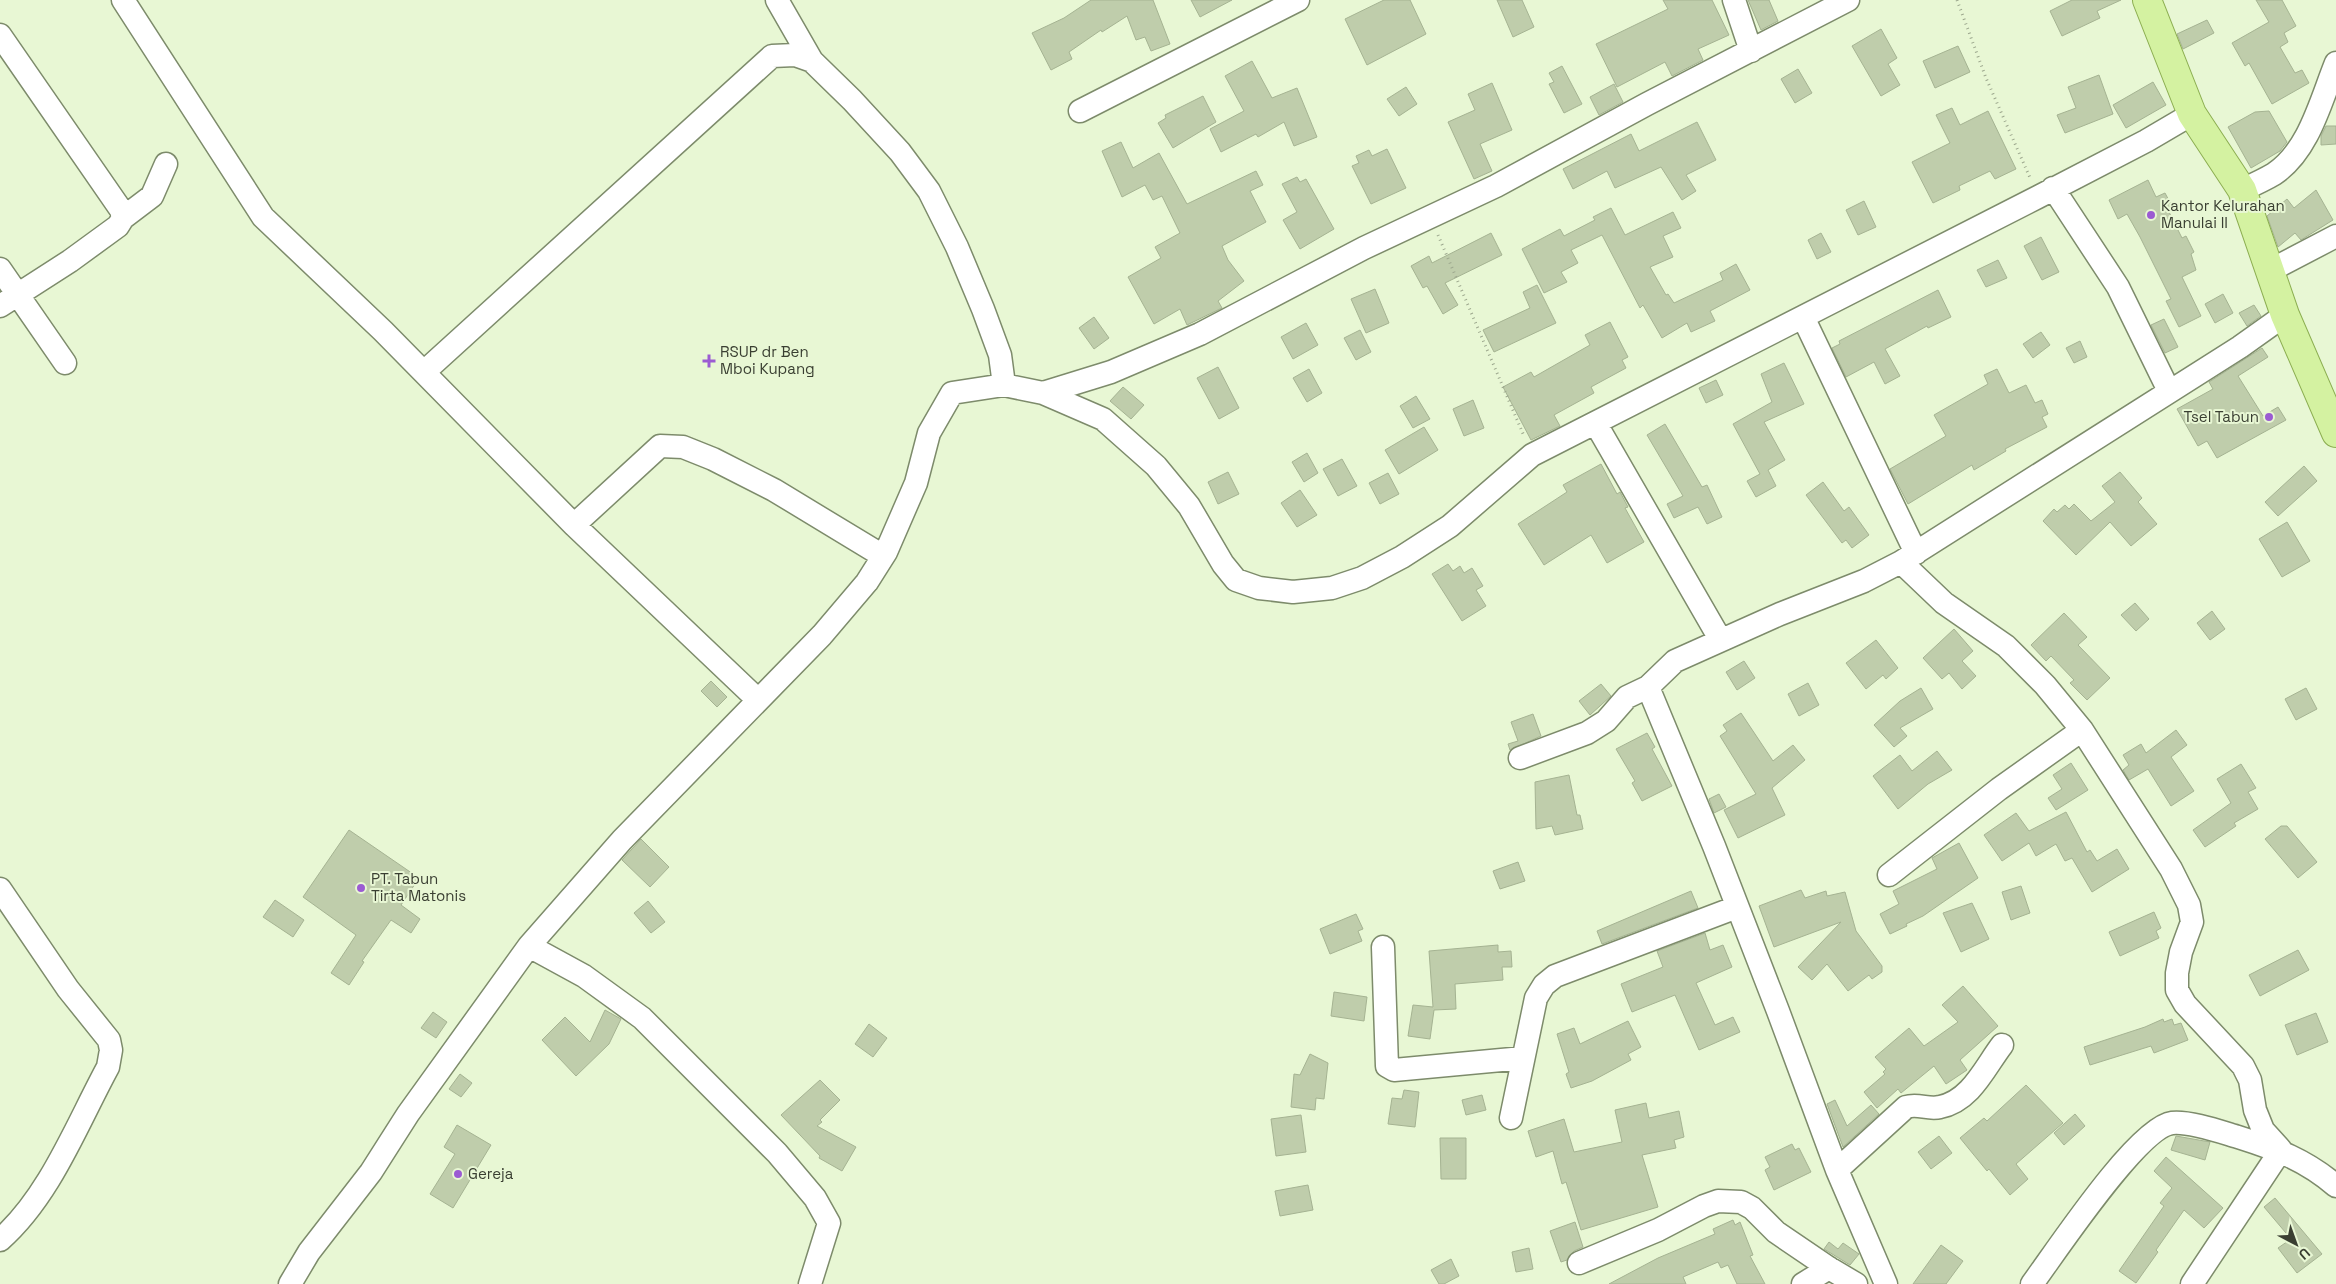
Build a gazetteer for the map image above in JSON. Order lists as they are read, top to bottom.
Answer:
{
  "places": {
    "other": [
      "Kantor Kelurahan Manulai II",
      "Tsel Tabun",
      "PT. Tabun Tirta Matonis",
      "Gereja"
    ],
    "health": ["RSUP dr Ben Mboi Kupang"]
  },
  "north": "bottom right"
}
